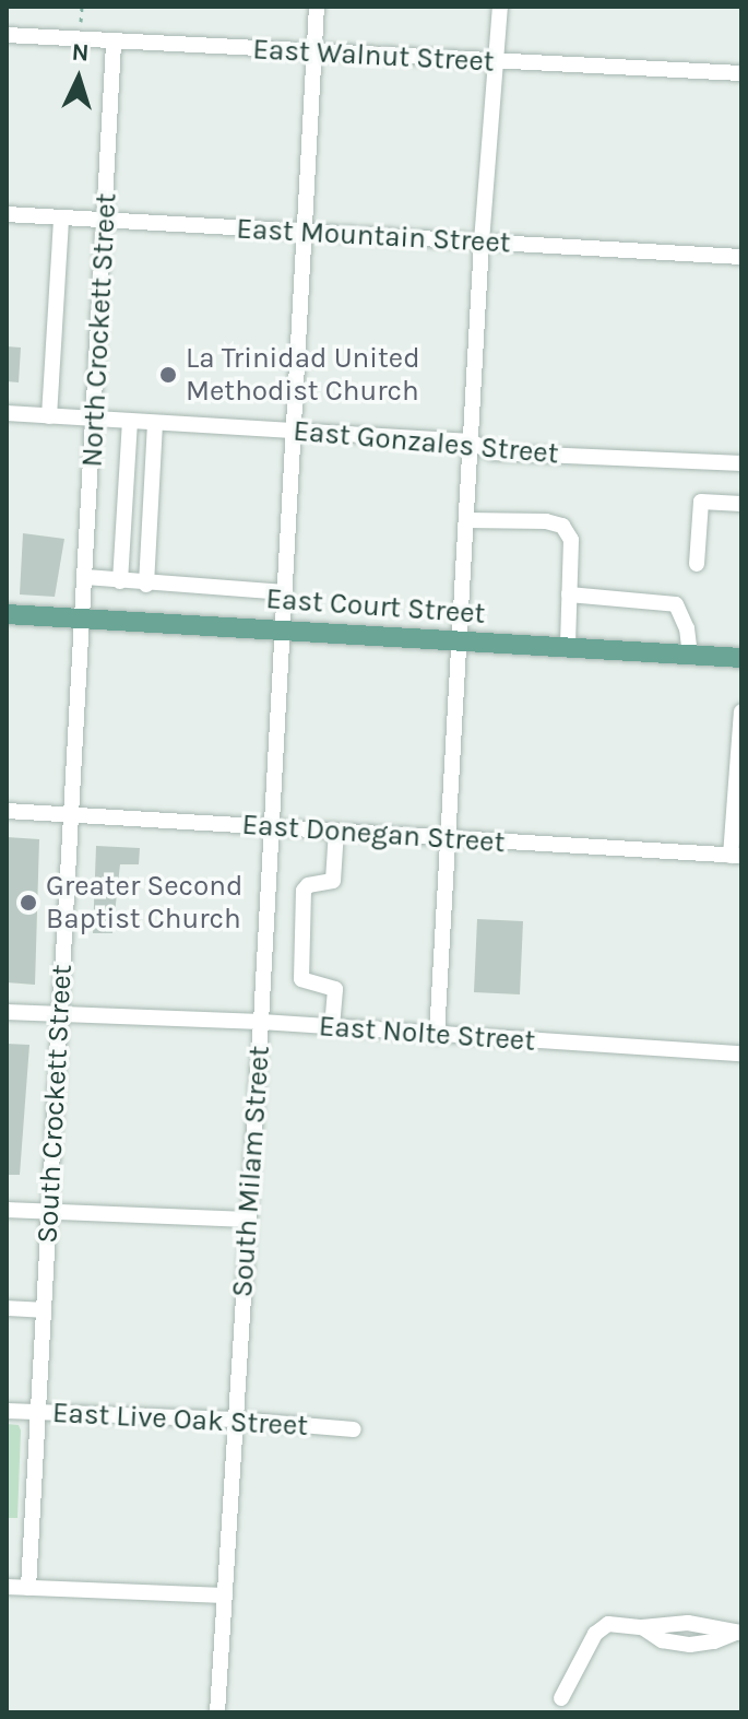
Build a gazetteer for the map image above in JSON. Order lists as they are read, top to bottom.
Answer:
{
  "streets": {
    "main road": ["East Court Street"],
    "street": [
      "East Walnut Street",
      "East Mountain Street",
      "North Crockett Street",
      "East Gonzales Street",
      "East Donegan Street",
      "East Nolte Street",
      "South Crockett Street",
      "South Milam Street",
      "East Live Oak Street"
    ]
  },
  "crossings": [
    ["East Walnut Street", "North Crockett Street"],
    ["East Walnut Street", "South Milam Street"],
    ["East Mountain Street", "North Crockett Street"],
    ["East Mountain Street", "South Milam Street"],
    ["North Crockett Street", "East Gonzales Street"],
    ["North Crockett Street", "East Court Street"],
    ["North Crockett Street", "South Crockett Street"],
    ["East Gonzales Street", "South Milam Street"],
    ["East Court Street", "South Crockett Street"],
    ["East Court Street", "South Milam Street"],
    ["East Donegan Street", "South Crockett Street"],
    ["East Donegan Street", "South Milam Street"],
    ["East Nolte Street", "South Crockett Street"],
    ["East Nolte Street", "South Milam Street"],
    ["South Crockett Street", "East Live Oak Street"],
    ["South Milam Street", "East Live Oak Street"]
  ],
  "places": ["La Trinidad United Methodist Church", "Greater Second Baptist Church"],
  "north": "top"
}
